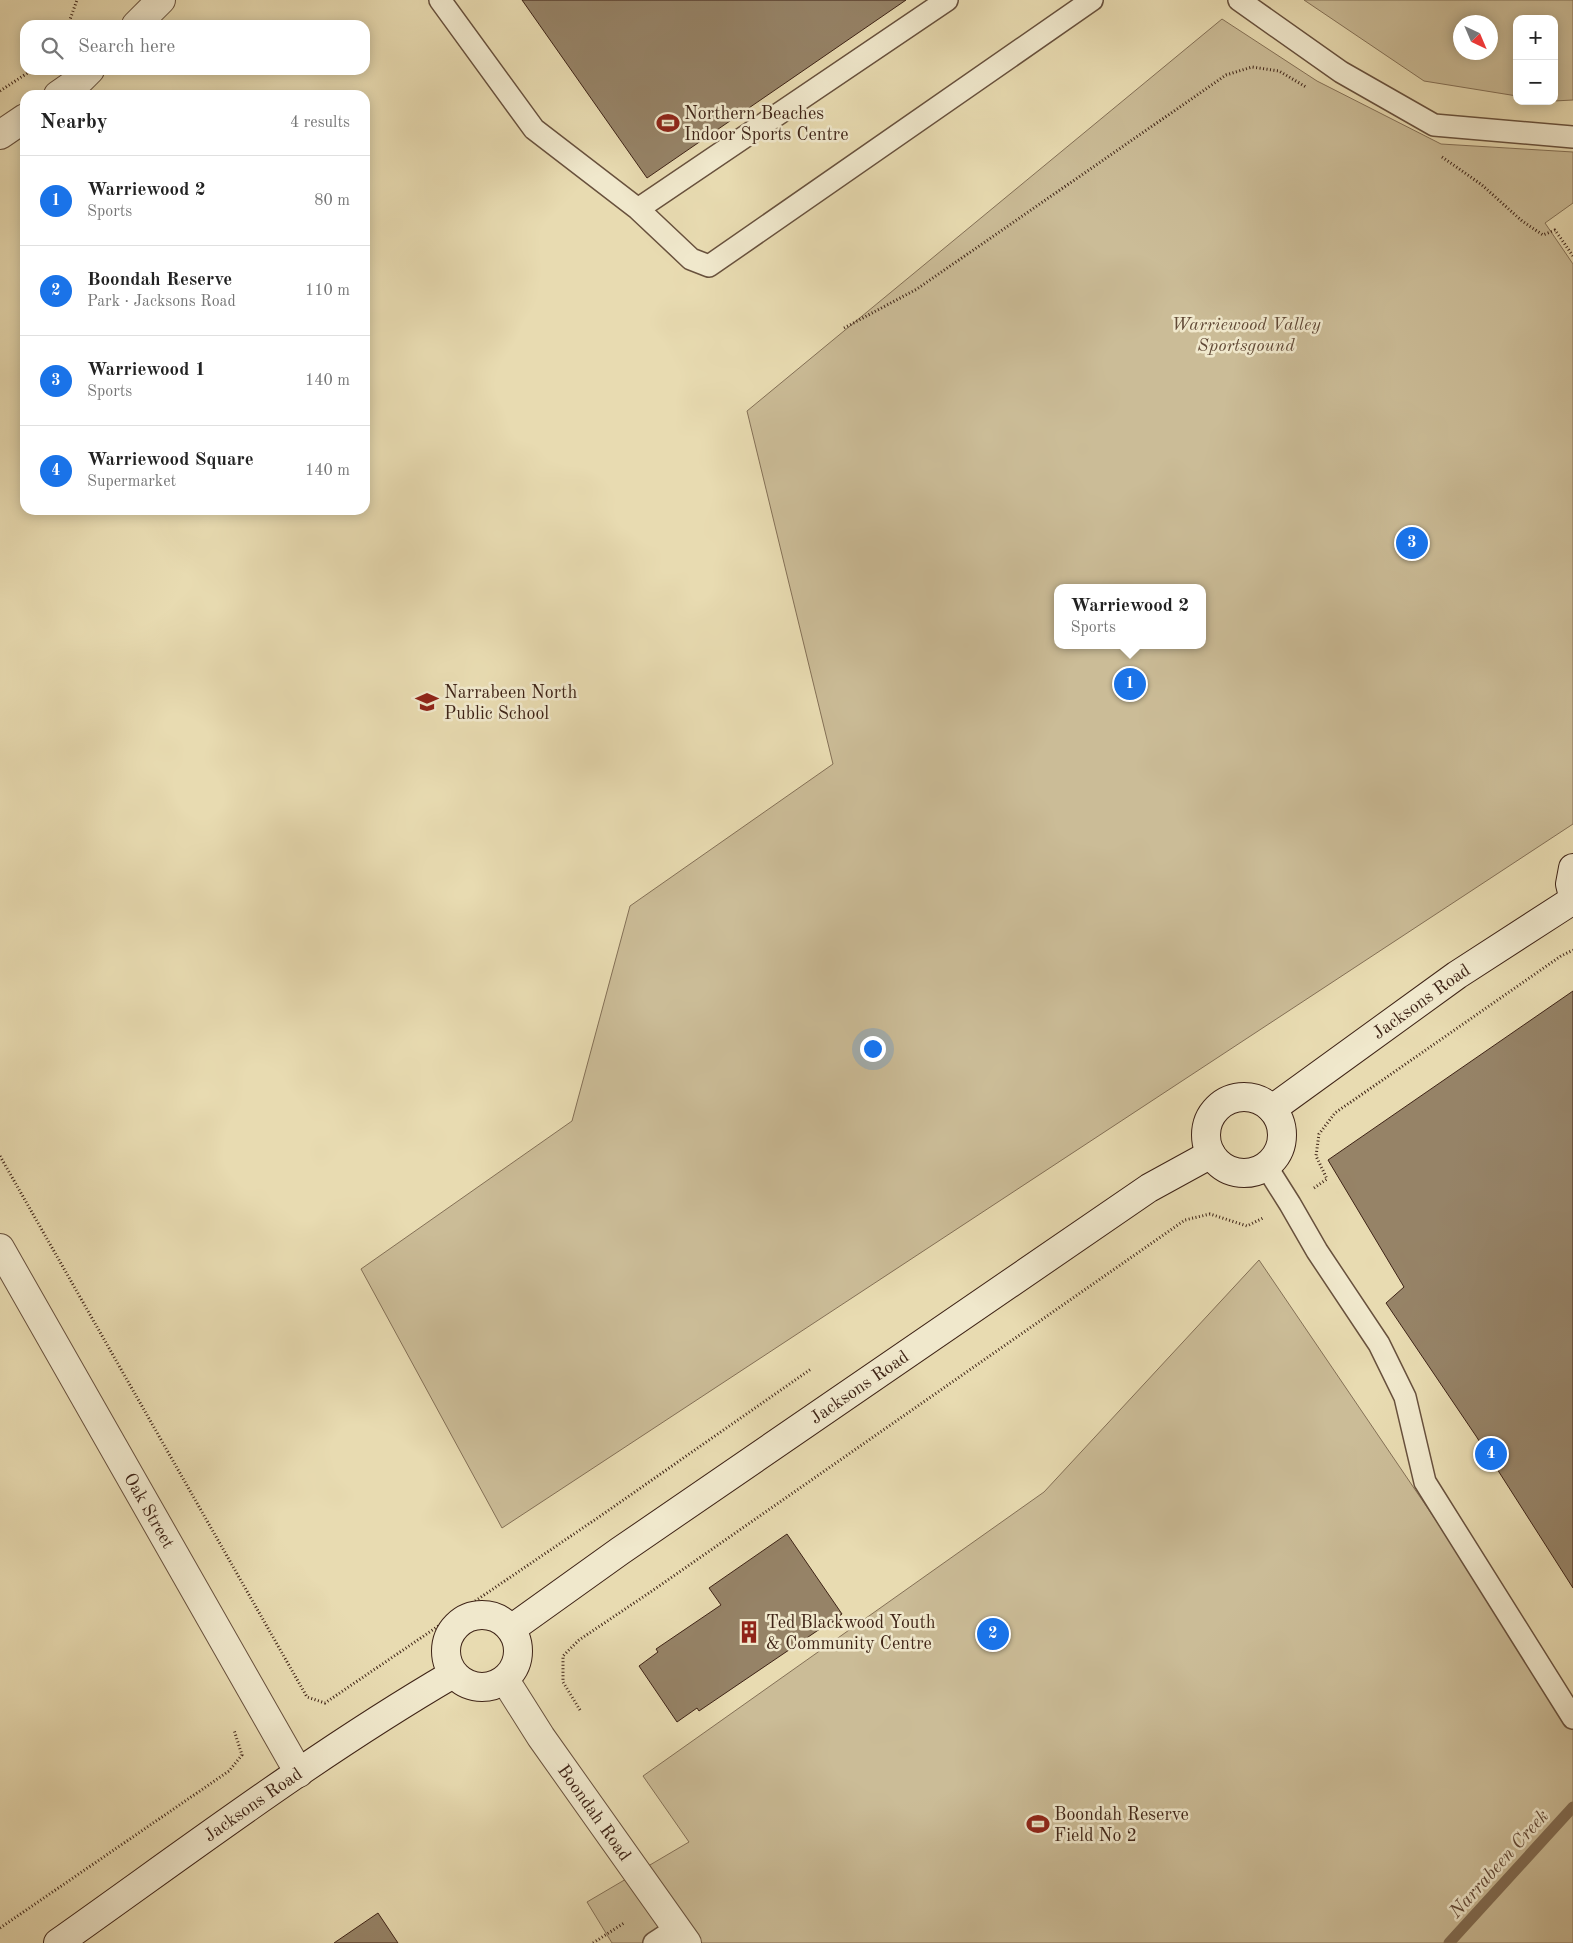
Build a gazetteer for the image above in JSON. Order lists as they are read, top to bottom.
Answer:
{
  "streets": {
    "street": ["Jacksons Road", "Oak Street", "Boondah Road"]
  },
  "crossings": [
    ["Jacksons Road", "Oak Street"],
    ["Jacksons Road", "Boondah Road"]
  ],
  "water": ["Narrabeen Creek"],
  "parks": ["Warriewood Valley Sportsgound"],
  "places": {
    "sports": ["Northern Beaches Indoor Sports Centre", "Boondah Reserve Field No 2"],
    "school or university": ["Narrabeen North Public School"],
    "building": ["Ted Blackwood Youth & Community Centre"]
  },
  "north": "bottom right",
  "page": {
    "map_buttons": ["+", "−"],
    "search": "Search here",
    "heading": ["Nearby", "4 results"],
    "list": [
      {
        "mark": "1",
        "name": "Warriewood 2",
        "note": "Sports",
        "value": "80 m"
      },
      {
        "mark": "2",
        "name": "Boondah Reserve",
        "note": "Park · Jacksons Road",
        "value": "110 m"
      },
      {
        "mark": "3",
        "name": "Warriewood 1",
        "note": "Sports",
        "value": "140 m"
      },
      {
        "mark": "4",
        "name": "Warriewood Square",
        "note": "Supermarket",
        "value": "140 m"
      }
    ],
    "pins": [
      "3",
      "1",
      "4",
      "2"
    ],
    "popup": ["Warriewood 2", "Sports"]
  }
}
